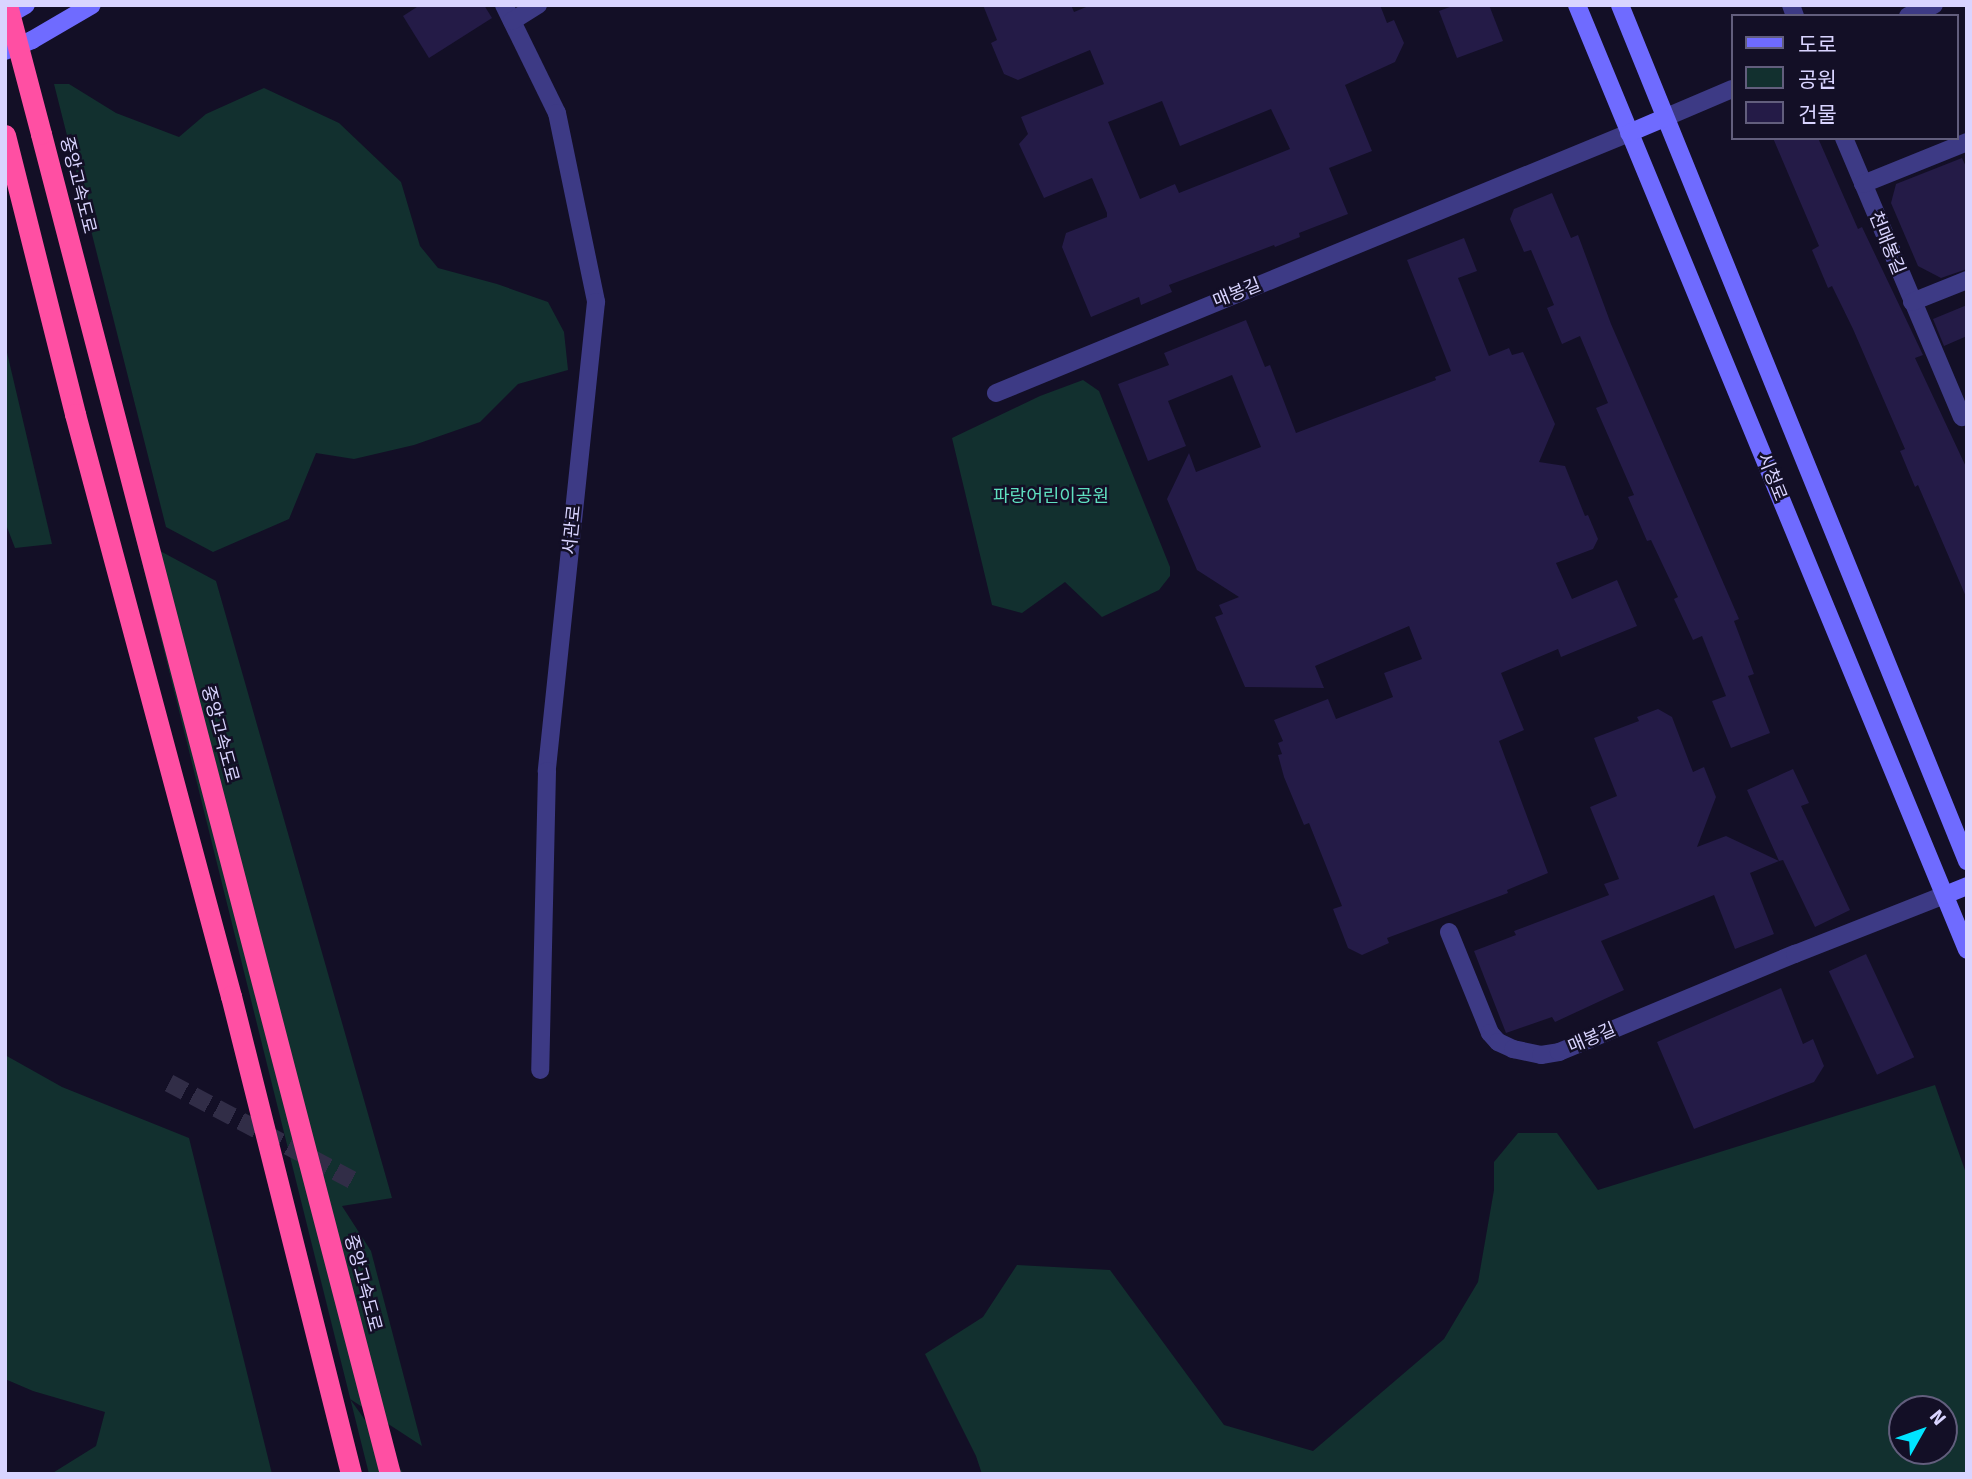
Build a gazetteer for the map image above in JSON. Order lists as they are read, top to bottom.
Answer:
{
  "streets": {
    "highway": ["중앙고속도로"],
    "street": [
      "천매봉길",
      "매봉길",
      "시청로",
      "서관로"
    ]
  },
  "crossings": [
    ["매봉길", "시청로"]
  ],
  "parks": ["파랑어린이공원"],
  "legend": ["도로", "공원", "건물"],
  "north": "top right"
}
